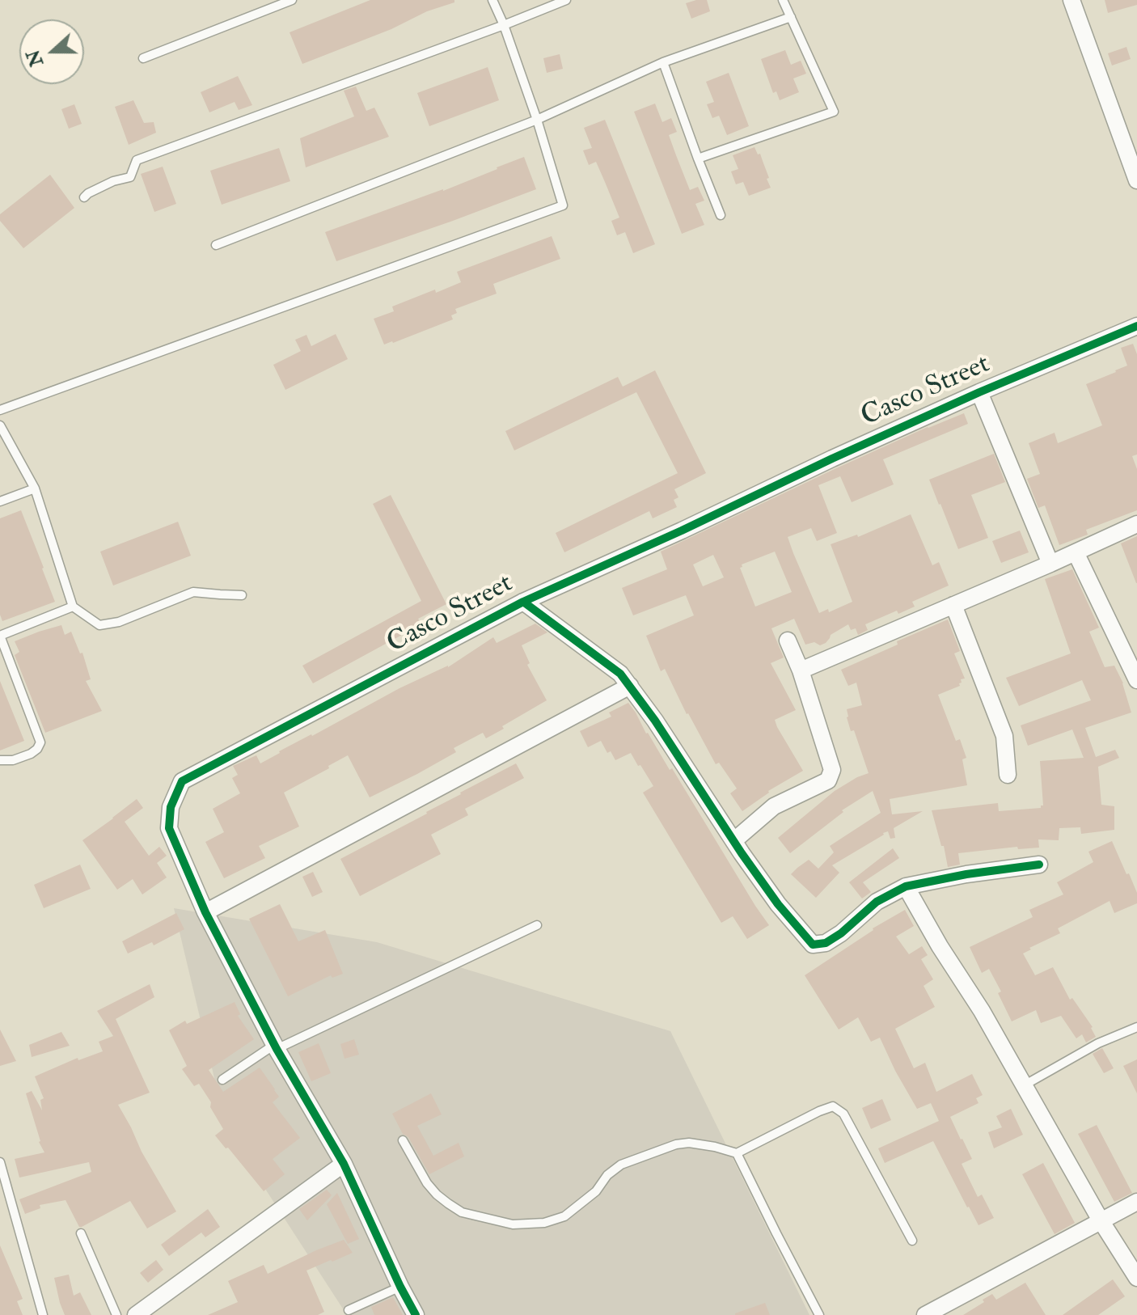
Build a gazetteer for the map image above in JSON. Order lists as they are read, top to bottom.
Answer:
{
  "streets": {
    "street": ["Casco Street"]
  },
  "north": "left"
}
